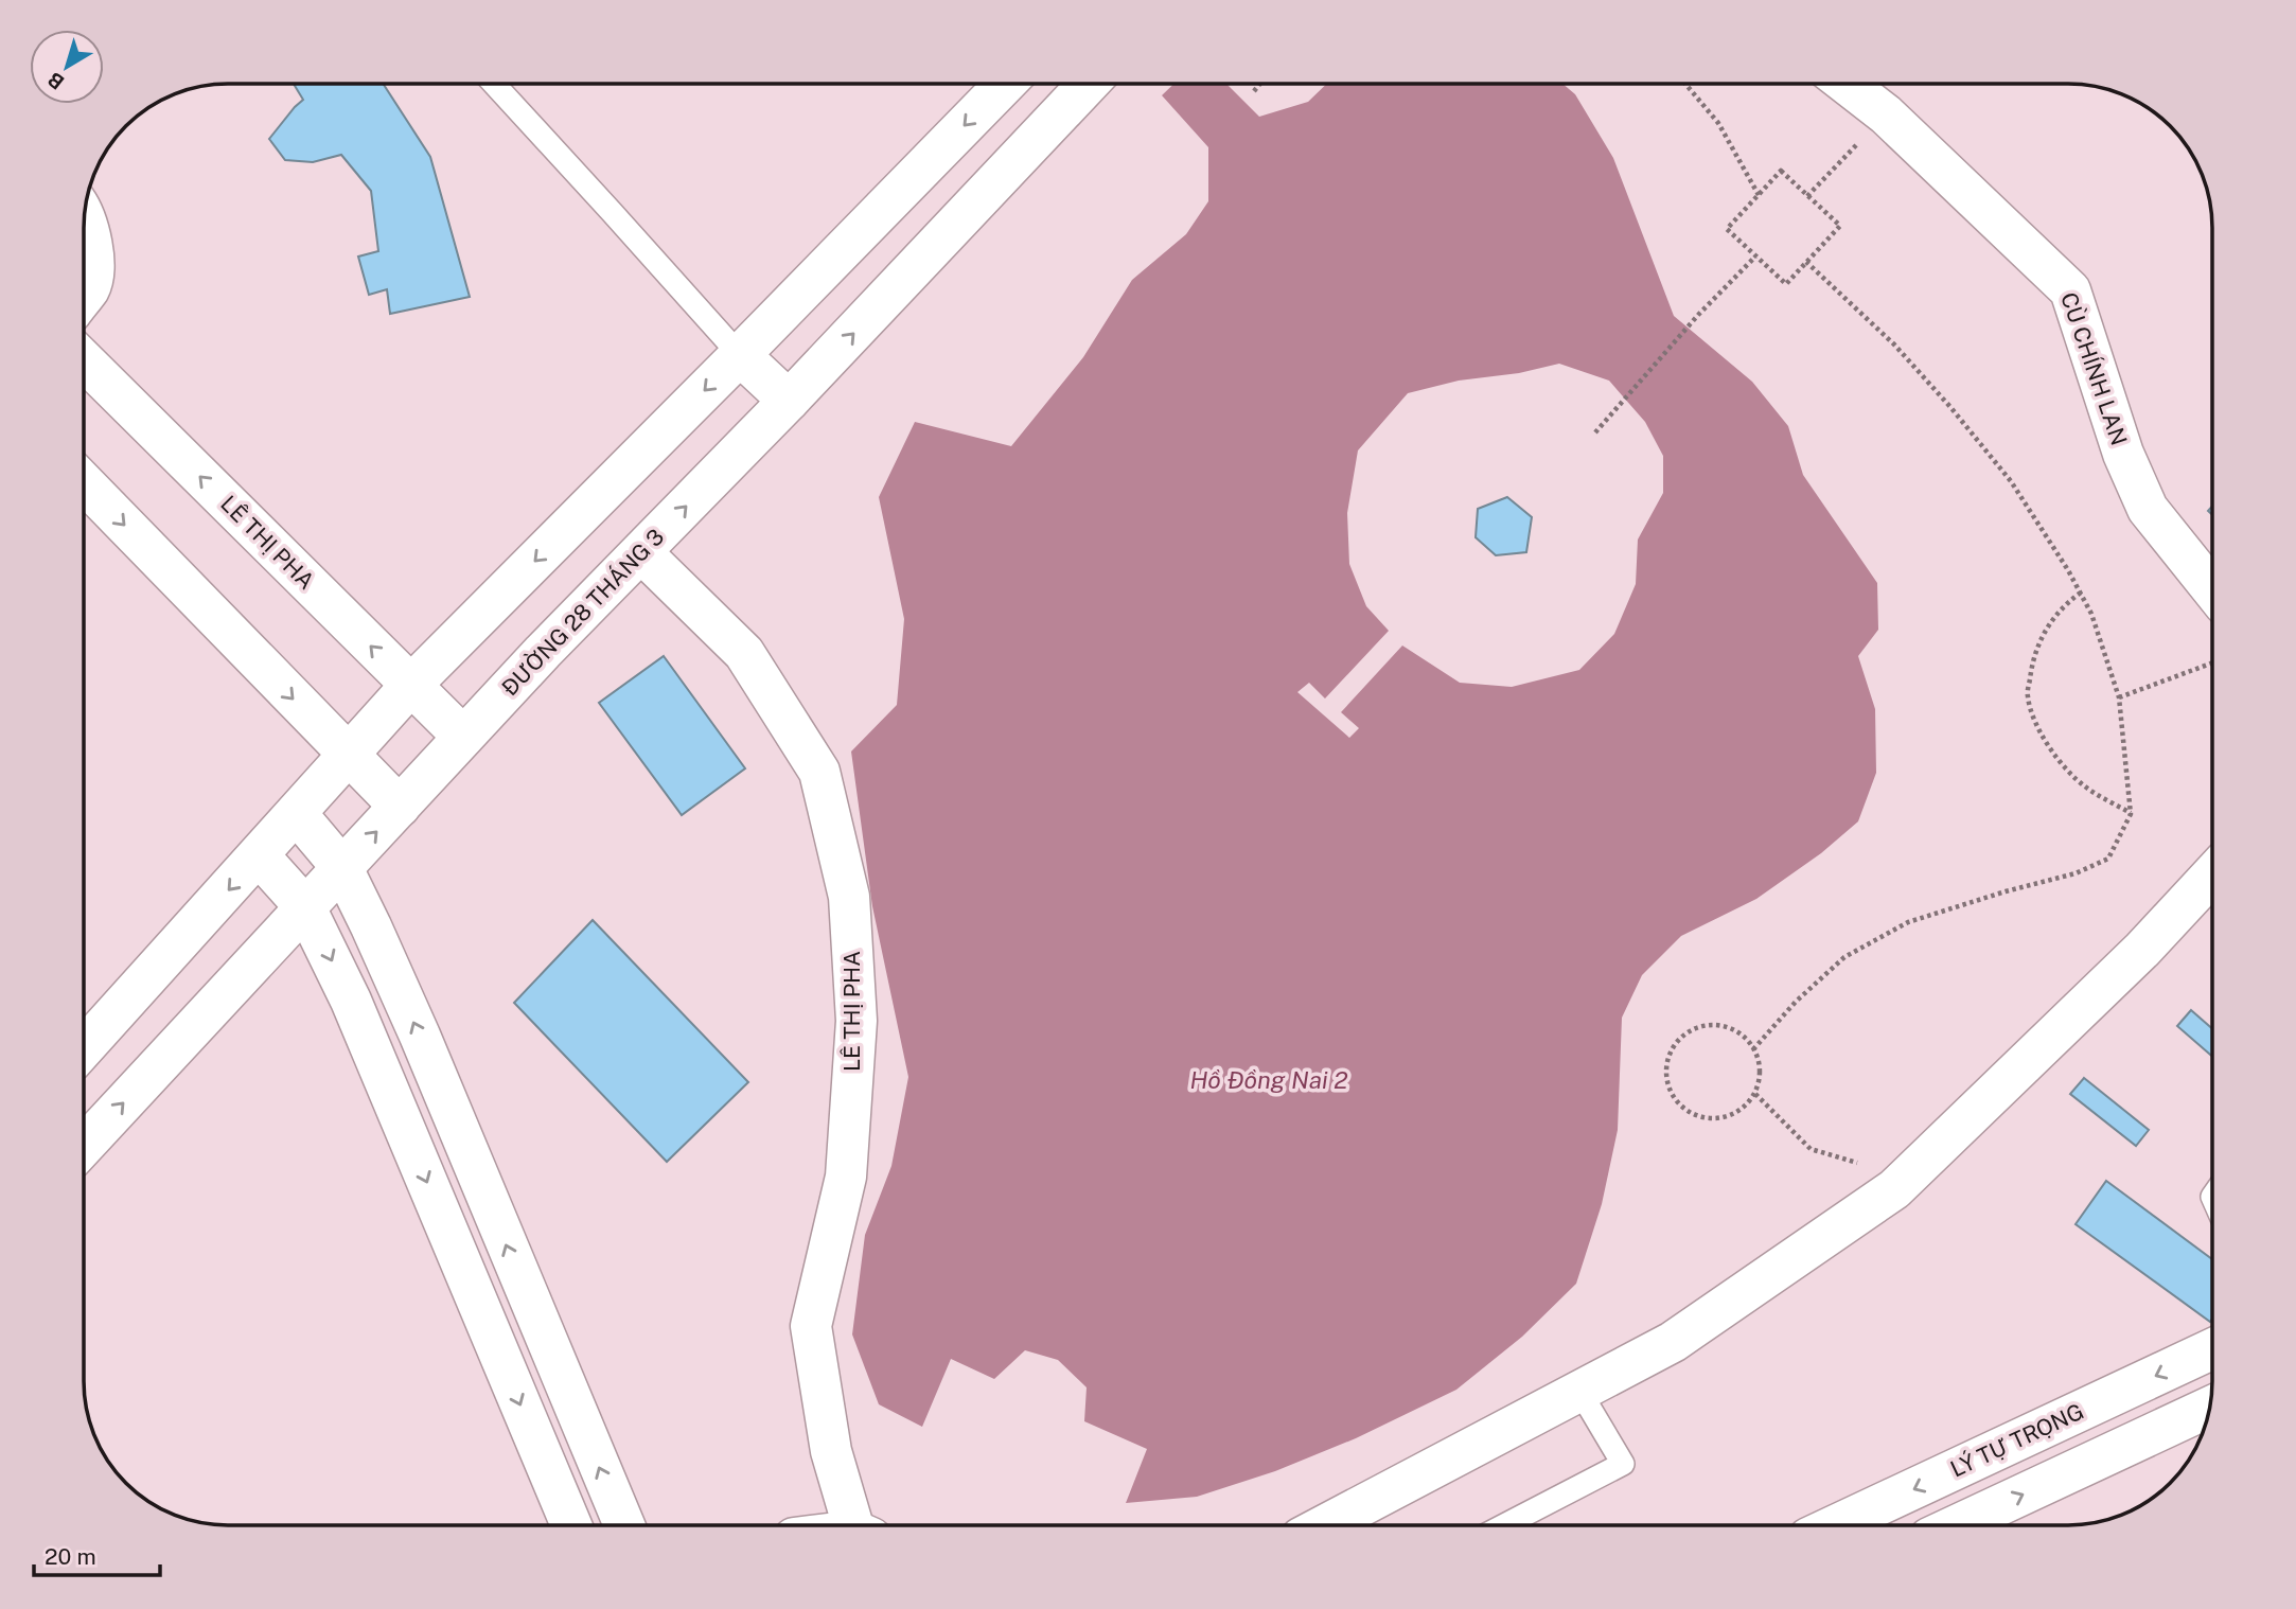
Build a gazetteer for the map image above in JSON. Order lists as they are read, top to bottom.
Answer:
{
  "streets": {
    "street": [
      "CÙ CHÍNH LAN",
      "LÊ THỊ PHA",
      "ĐƯỜNG 28 THÁNG 3",
      "LÝ TỰ TRỌNG"
    ]
  },
  "crossings": [
    ["LÊ THỊ PHA", "ĐƯỜNG 28 THÁNG 3"]
  ],
  "water": ["Hồ Đồng Nai 2"],
  "scale_bar": "20 m",
  "north": "bottom left"
}
